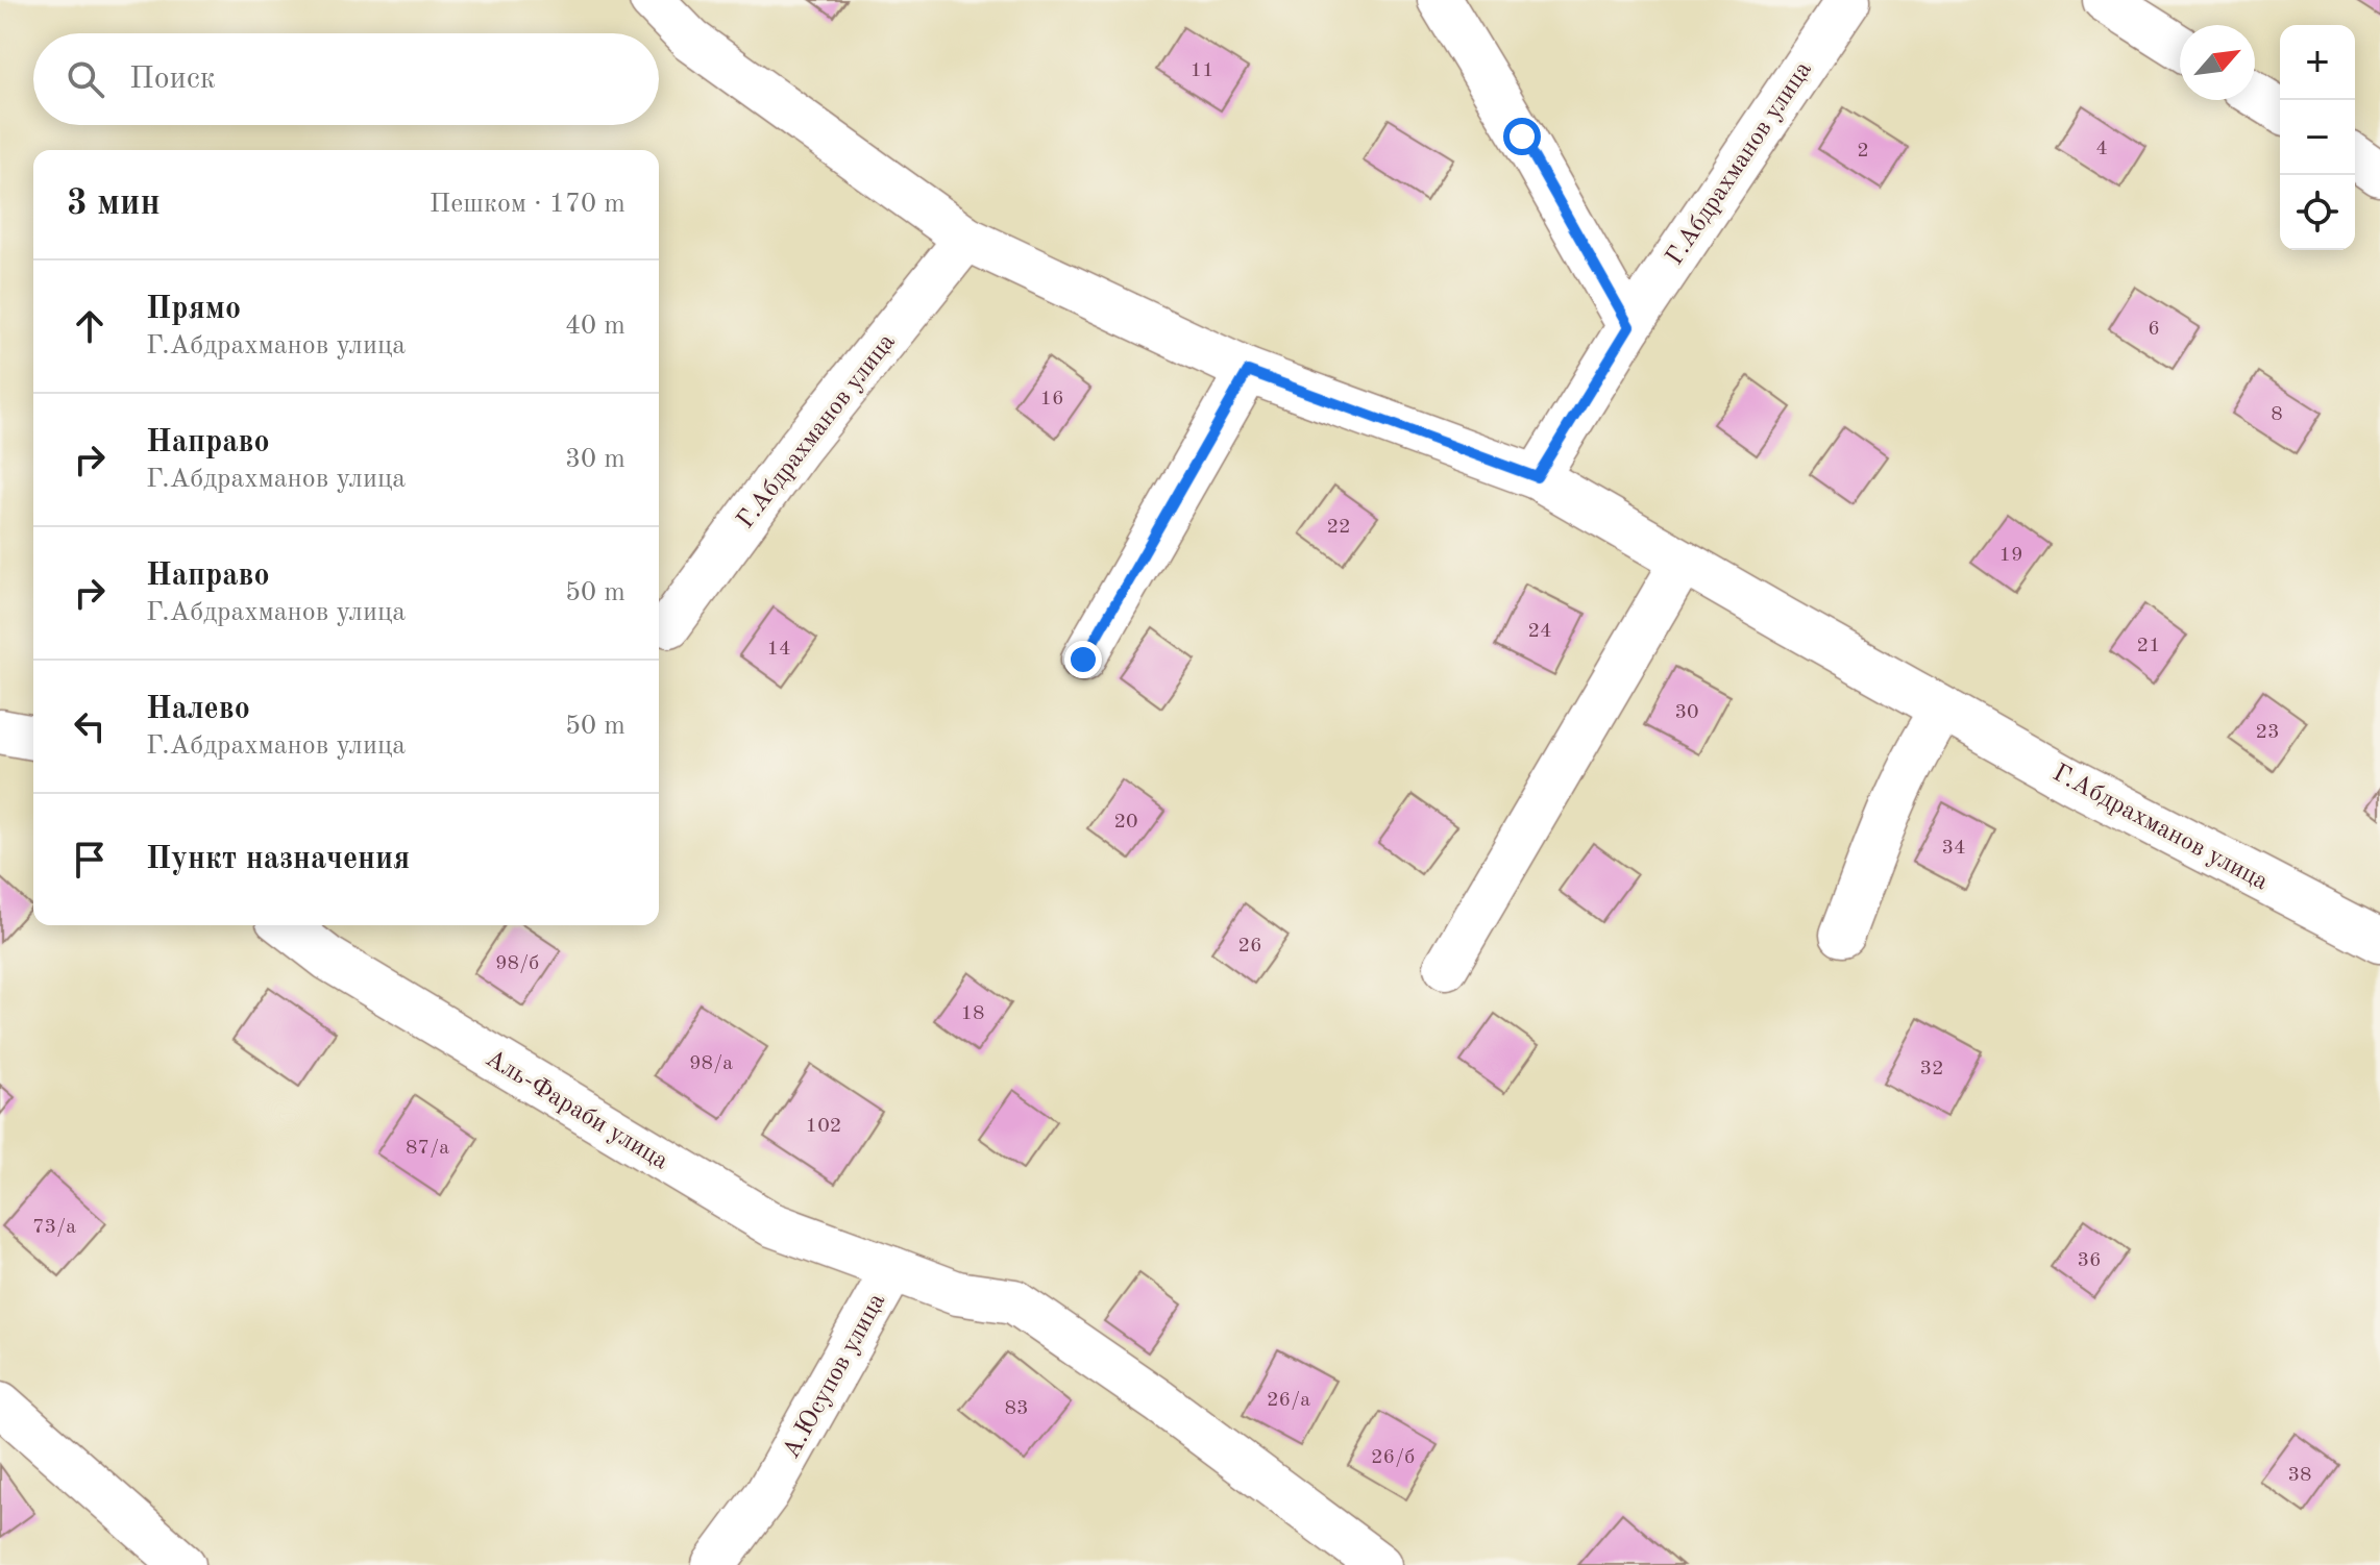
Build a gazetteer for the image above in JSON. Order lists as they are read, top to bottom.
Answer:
{
  "streets": {
    "street": ["Г.Абдрахманов улица", "Аль-Фараби улица", "А.Юсупов улица"]
  },
  "crossings": [
    ["Аль-Фараби улица", "А.Юсупов улица"]
  ],
  "house_numbers": [
    "11",
    "4",
    "2",
    "6",
    "16",
    "8",
    "22",
    "19",
    "24",
    "21",
    "14",
    "30",
    "23",
    "20",
    "34",
    "26",
    "98/б",
    "18",
    "98/a",
    "32",
    "102",
    "87/а",
    "73/а",
    "36",
    "26/a",
    "83",
    "26/б",
    "38"
  ],
  "north": "top right",
  "page": {
    "map_buttons": ["+", "−"],
    "search": "Поиск",
    "heading": ["3 мин", "Пешком · 170 m"],
    "list": [
      ["Прямо", "Г.Абдрахманов улица", "40 m"],
      ["Направо", "Г.Абдрахманов улица", "30 m"],
      ["Направо", "Г.Абдрахманов улица", "50 m"],
      ["Налево", "Г.Абдрахманов улица", "50 m"],
      "Пункт назначения"
    ]
  }
}
